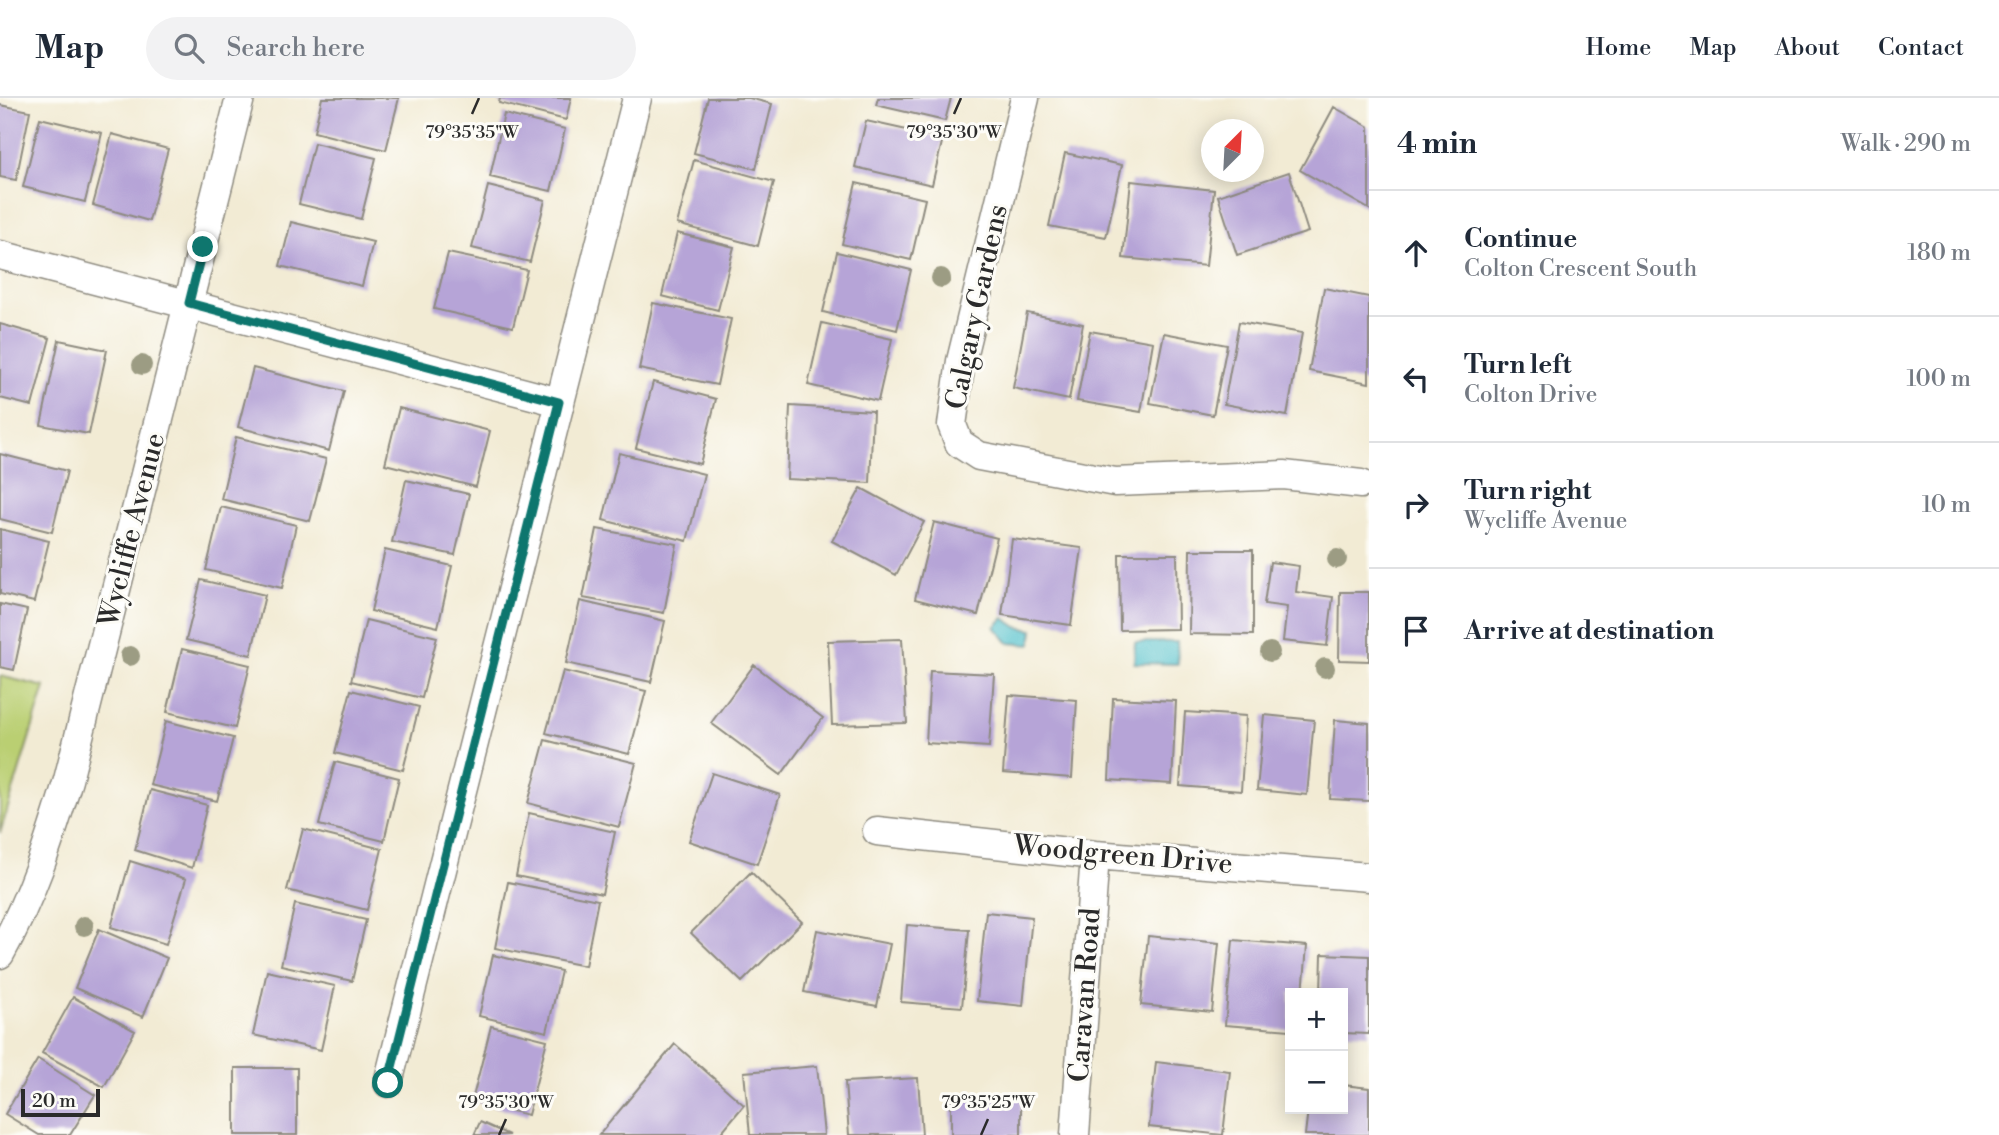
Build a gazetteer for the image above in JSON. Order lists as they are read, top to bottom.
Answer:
{
  "streets": {
    "street": [
      "Calgary Gardens",
      "Wycliffe Avenue",
      "Woodgreen Drive",
      "Caravan Road"
    ]
  },
  "crossings": [
    ["Woodgreen Drive", "Caravan Road"]
  ],
  "scale_bar": "20 m",
  "north": "top right",
  "page": {
    "header": "Map",
    "search": "Search here",
    "nav": [
      "Home",
      "Map",
      "About",
      "Contact"
    ],
    "heading": ["4 min", "Walk · 290 m"],
    "list": [
      ["Continue", "Colton Crescent South", "180 m"],
      ["Turn left", "Colton Drive", "100 m"],
      ["Turn right", "Wycliffe Avenue", "10 m"],
      "Arrive at destination"
    ],
    "map_buttons": ["+", "−"],
    "scale": "20 m"
  },
  "coordinates": ["79°35'35\"W", "79°35'30\"W", "79°35'25\"W"]
}
